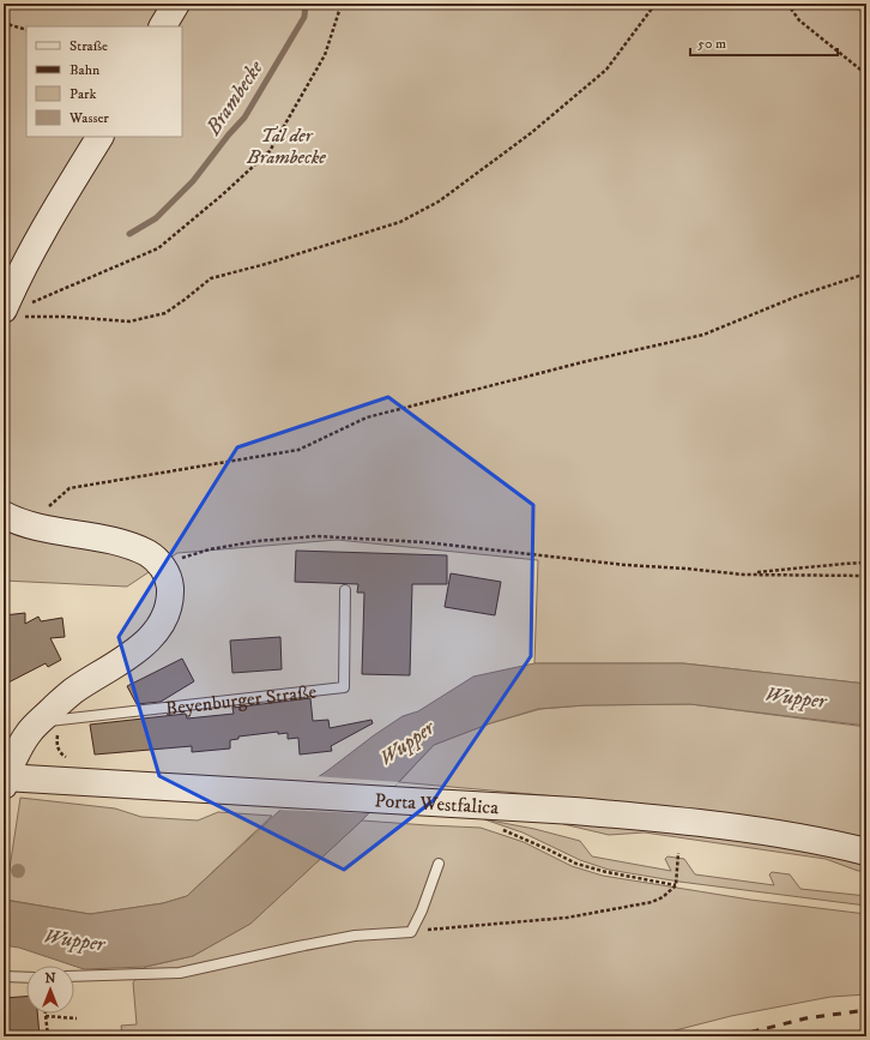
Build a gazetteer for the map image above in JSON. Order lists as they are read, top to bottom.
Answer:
{
  "streets": {
    "main road": ["Porta Westfalica"],
    "lane": ["Beyenburger Straße"]
  },
  "water": ["Brambecke", "Wupper"],
  "parks": ["Tal der Brambecke"],
  "legend": [
    "Straße",
    "Bahn",
    "Park",
    "Wasser"
  ],
  "scale_bar": "50 m",
  "north": "top"
}
